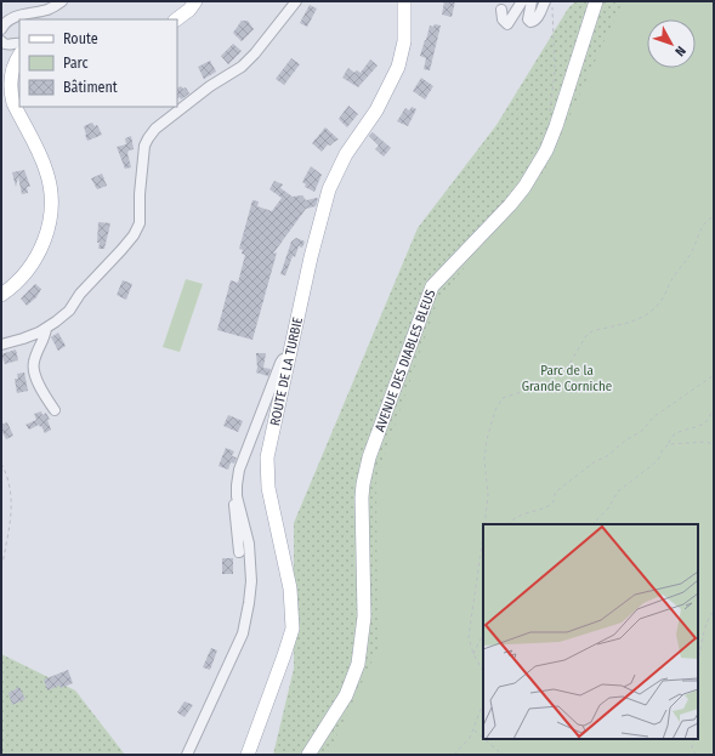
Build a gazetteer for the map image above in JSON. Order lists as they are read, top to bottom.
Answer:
{
  "streets": {
    "main road": ["AVENUE DES DIABLES BLEUS", "ROUTE DE LA TURBIE"]
  },
  "parks": ["Parc de la Grande Corniche"],
  "legend": ["Route", "Parc", "Bâtiment"],
  "north": "bottom right"
}
